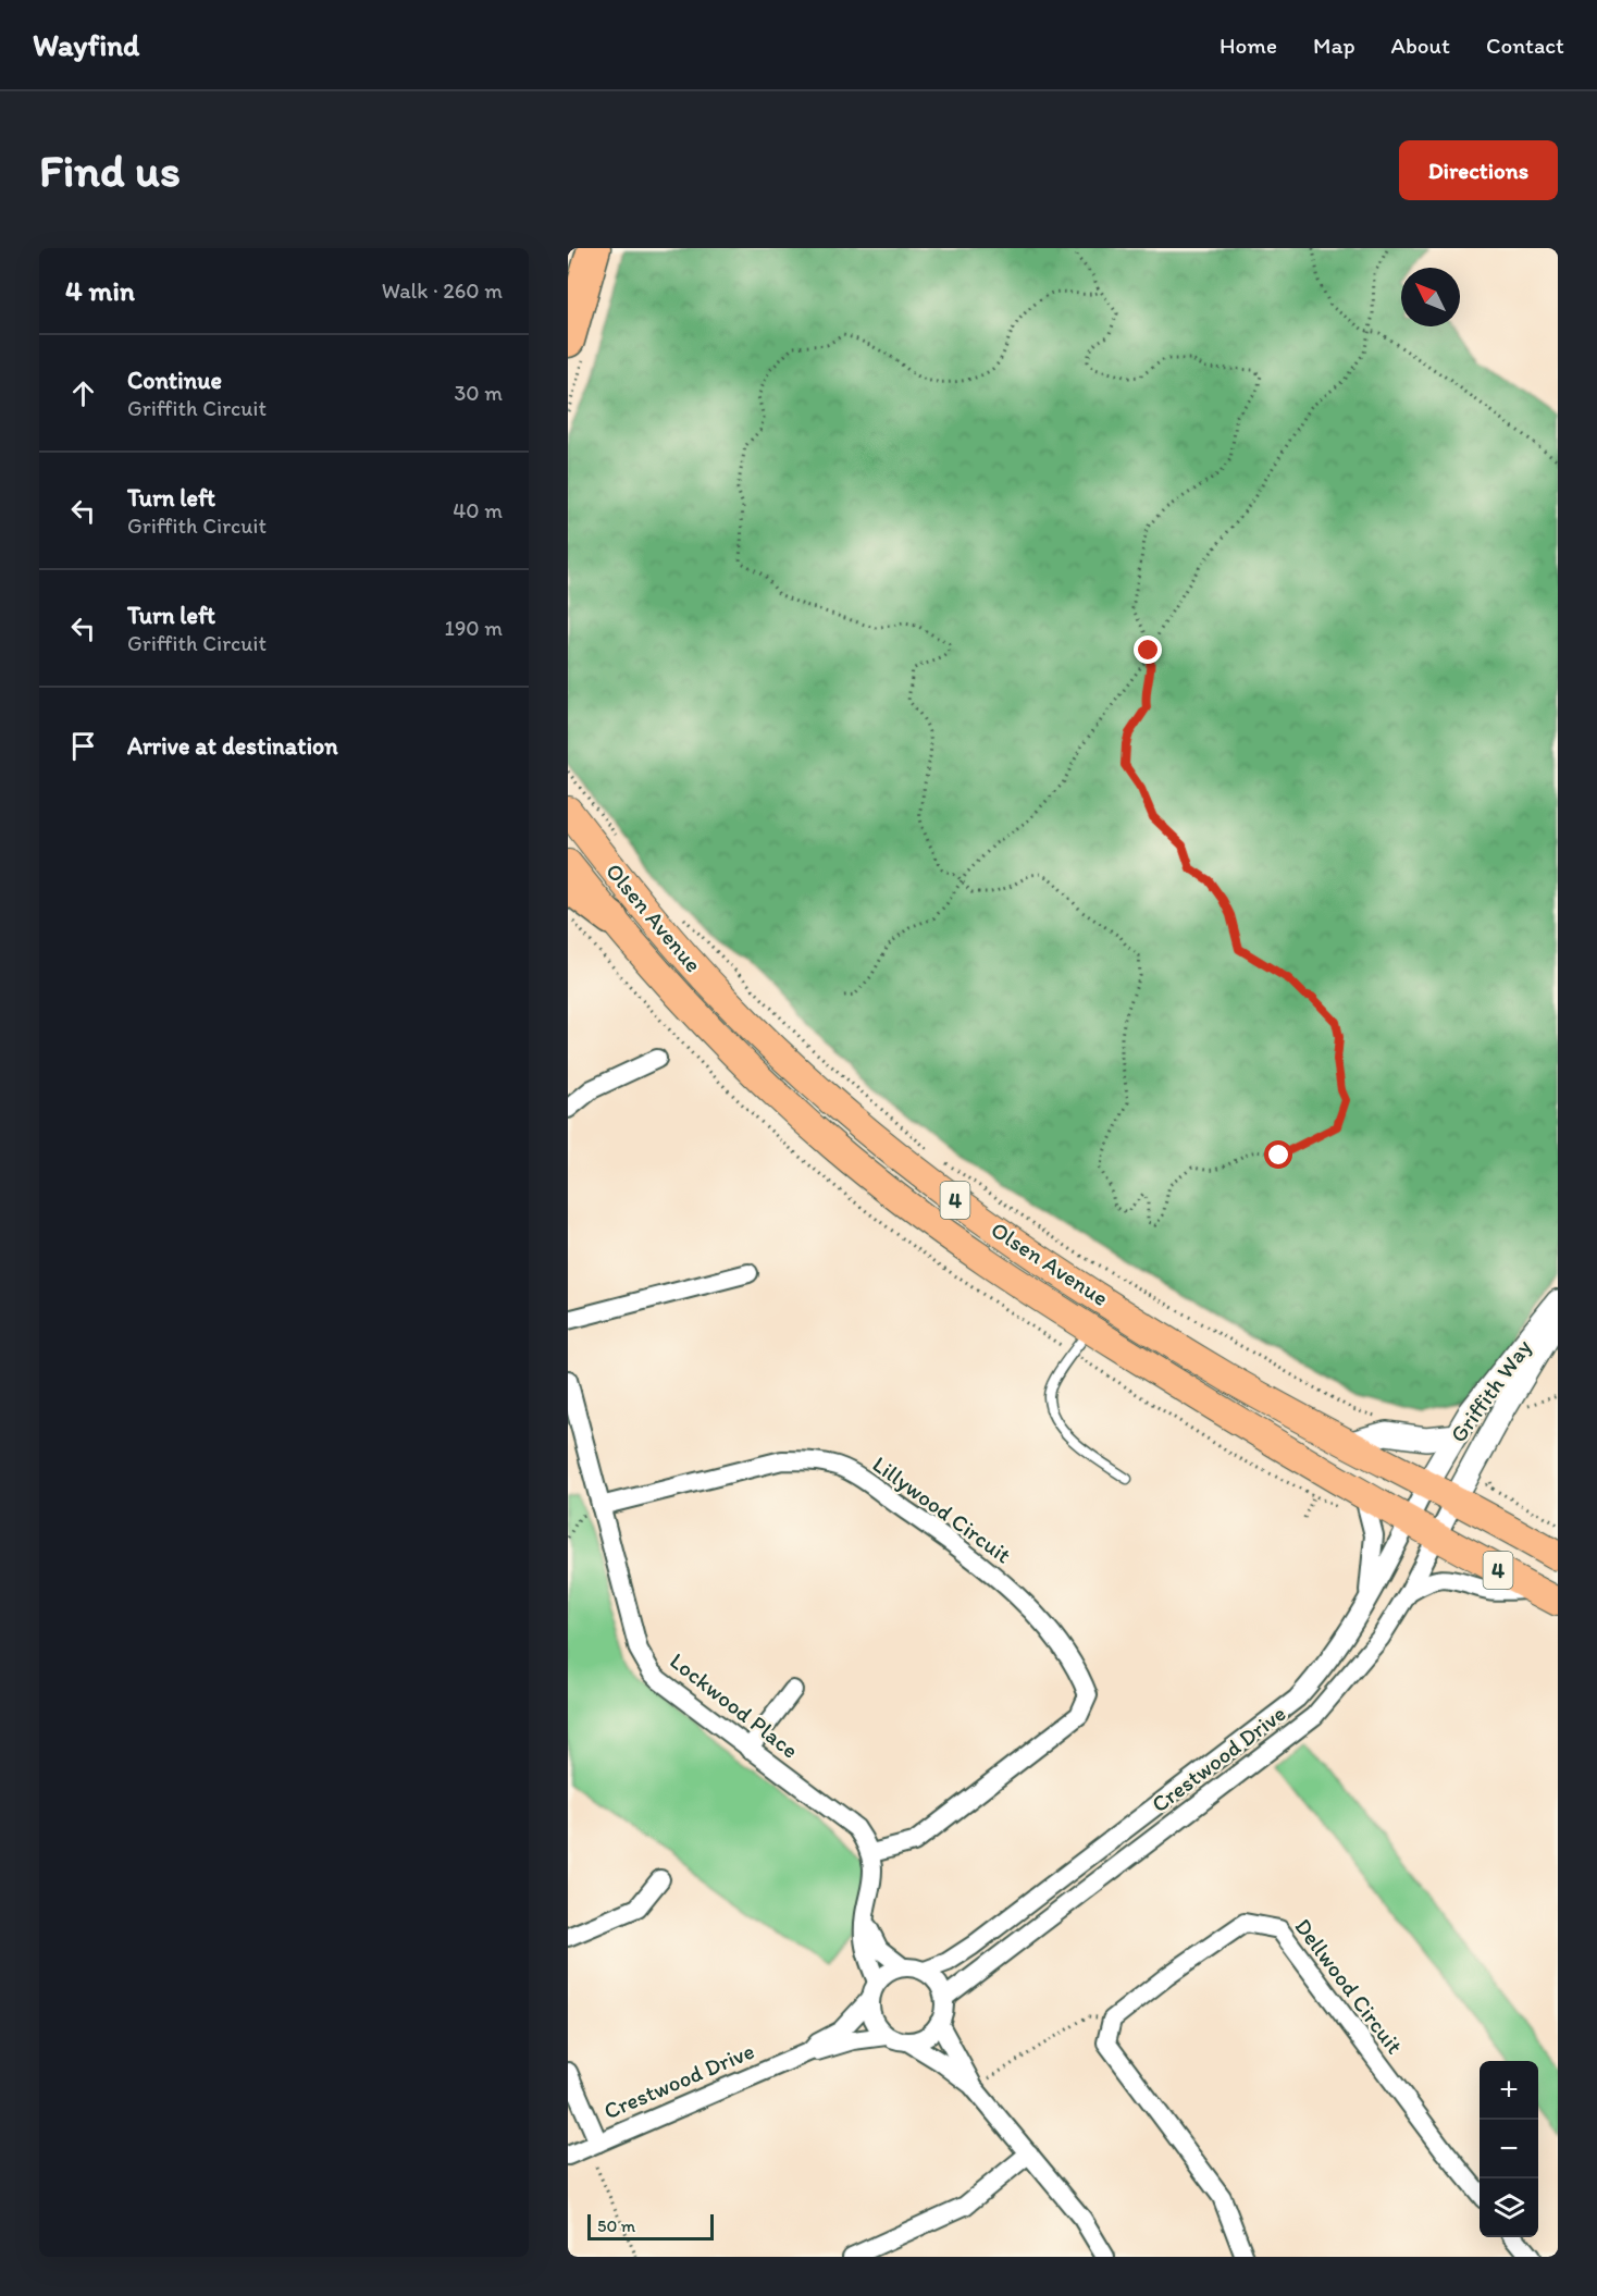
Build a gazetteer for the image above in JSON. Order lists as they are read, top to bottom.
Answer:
{
  "streets": {
    "main road": ["Olsen Avenue", "4"],
    "street": [
      "Griffith Way",
      "Lillywood Circuit",
      "Lockwood Place",
      "Crestwood Drive",
      "Dellwood Circuit"
    ]
  },
  "crossings": [
    ["Olsen Avenue", "Griffith Way"],
    ["Olsen Avenue", "Crestwood Drive"],
    ["Griffith Way", "Crestwood Drive"],
    ["Lillywood Circuit", "Lockwood Place"]
  ],
  "scale_bar": "50 m",
  "north": "top left",
  "page": {
    "header": "Wayfind",
    "nav": [
      "Home",
      "Map",
      "About",
      "Contact"
    ],
    "buttons": "Directions",
    "title": "Find us",
    "heading": ["4 min", "Walk · 260 m"],
    "list": [
      ["Continue", "Griffith Circuit", "30 m"],
      ["Turn left", "Griffith Circuit", "40 m"],
      ["Turn left", "Griffith Circuit", "190 m"],
      "Arrive at destination"
    ],
    "map_buttons": ["+", "−"],
    "scale": "50 m"
  }
}
